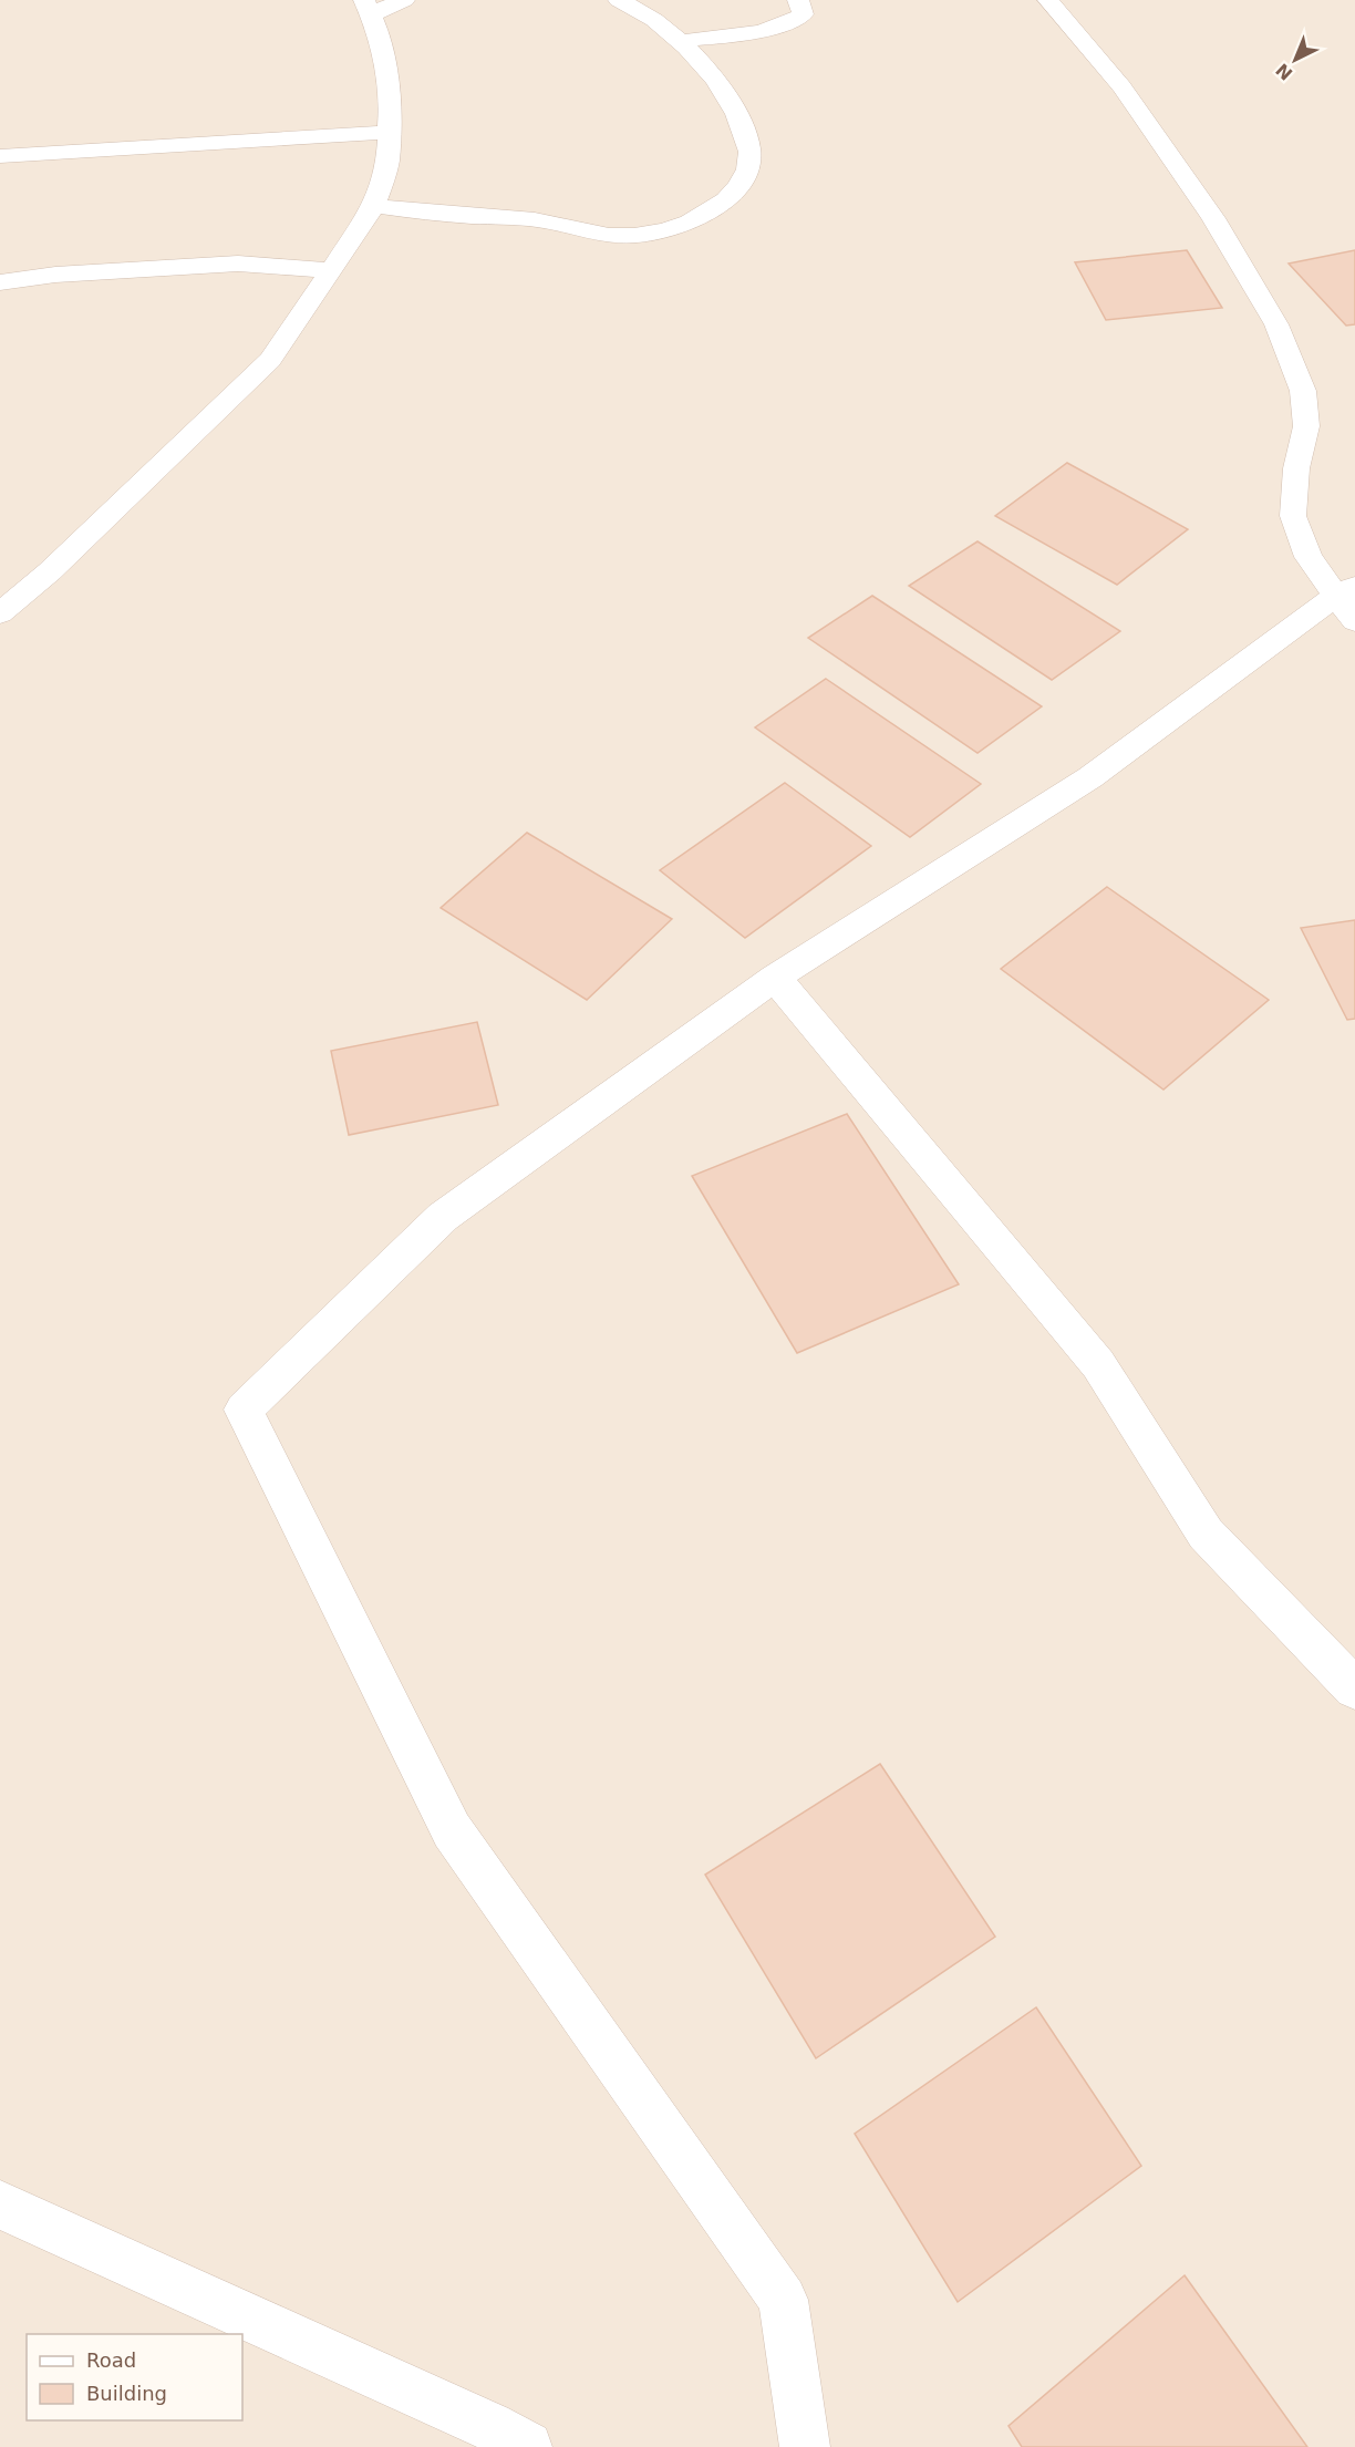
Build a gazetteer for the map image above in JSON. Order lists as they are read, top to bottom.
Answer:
{
  "legend": ["Road", "Building"],
  "north": "bottom left"
}
